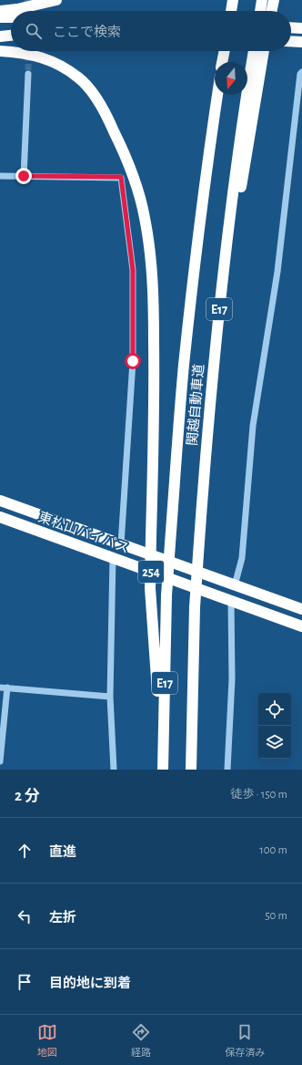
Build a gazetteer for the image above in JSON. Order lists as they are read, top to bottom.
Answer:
{
  "streets": {
    "highway": [
      "E17",
      "関越自動車道",
      "東松山バイパス",
      "254"
    ]
  },
  "north": "bottom",
  "page": {
    "search": "ここで検索",
    "heading": ["2 分", "徒歩 · 150 m"],
    "list": [
      ["直進", "100 m"],
      ["左折", "50 m"],
      "目的地に到着"
    ],
    "nav": ["地図", "経路", "保存済み"]
  }
}
